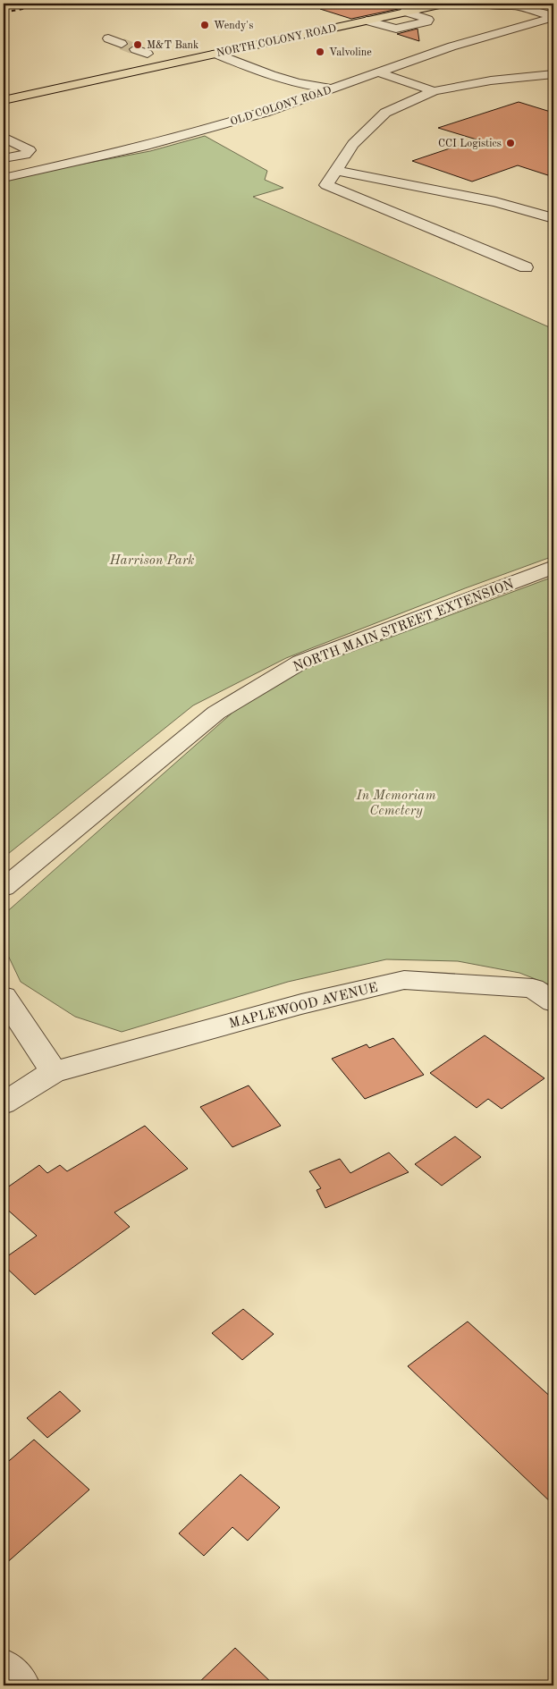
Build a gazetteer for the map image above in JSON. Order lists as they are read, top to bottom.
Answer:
{
  "streets": {
    "main road": ["NORTH COLONY ROAD"],
    "street": ["OLD COLONY ROAD", "NORTH MAIN STREET EXTENSION", "MAPLEWOOD AVENUE"]
  },
  "parks": ["Harrison Park", "In Memoriam Cemetery"],
  "places": [
    "Wendy's",
    "M&T Bank",
    "Valvoline",
    "CCI Logistics"
  ]
}
